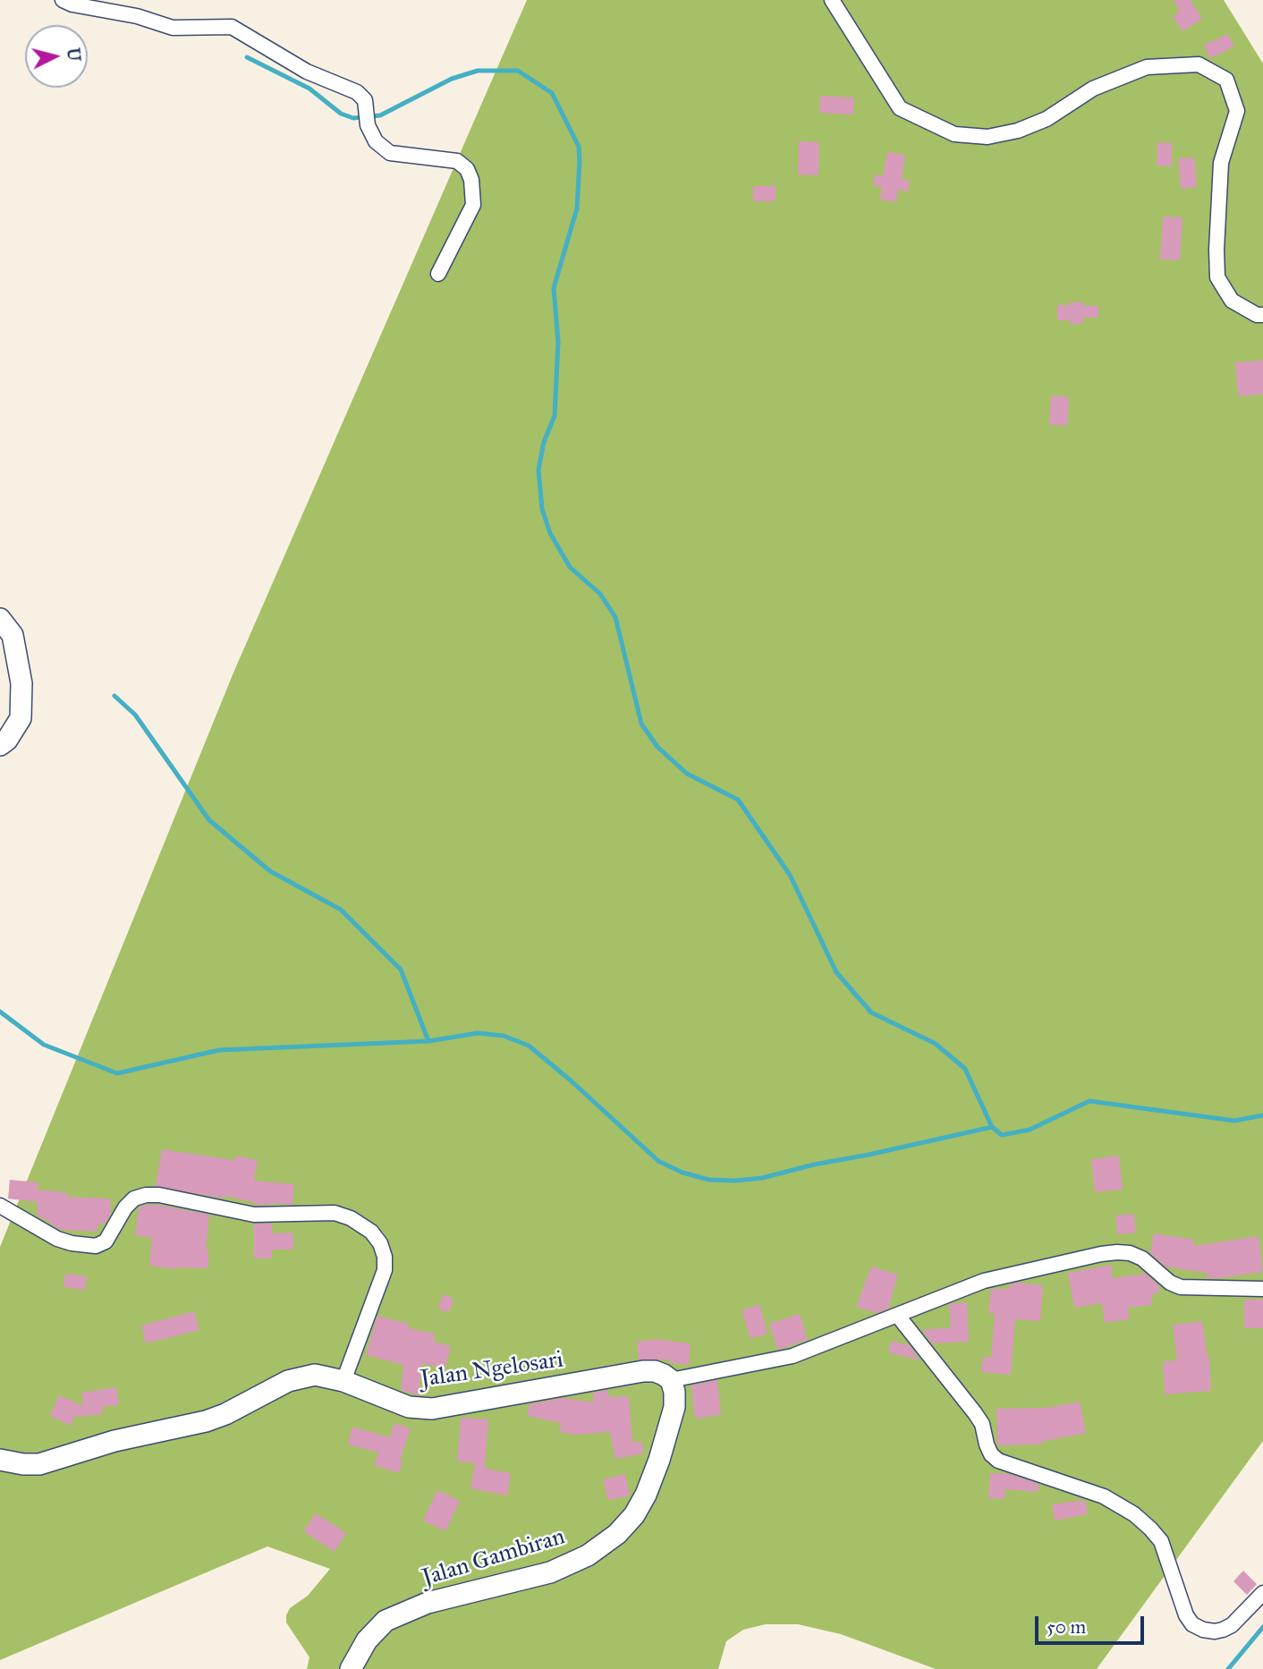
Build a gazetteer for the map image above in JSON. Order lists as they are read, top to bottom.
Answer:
{
  "streets": {
    "street": ["Jalan Ngelosari", "Jalan Gambiran"]
  },
  "crossings": [
    ["Jalan Ngelosari", "Jalan Gambiran"]
  ],
  "scale_bar": "50 m",
  "north": "right"
}
